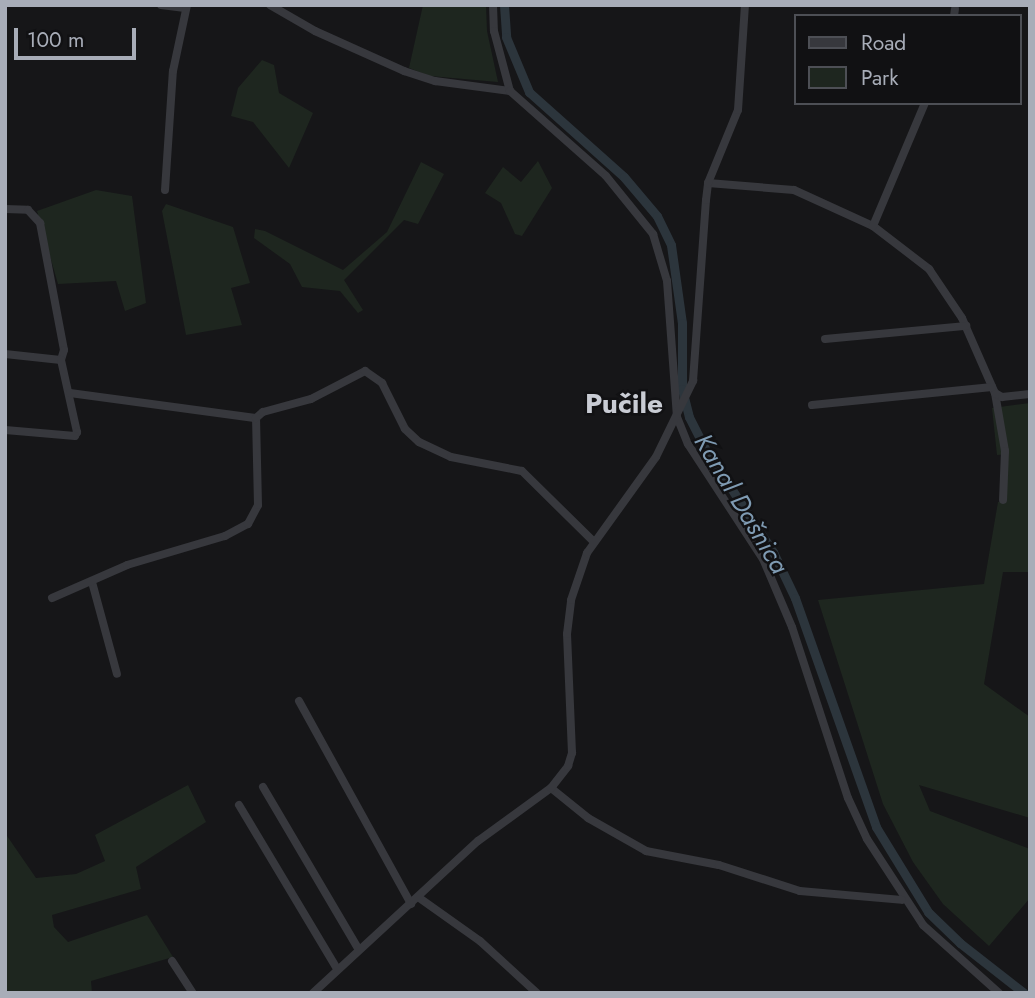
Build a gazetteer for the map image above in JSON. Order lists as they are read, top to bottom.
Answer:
{
  "districts": ["Pučile"],
  "water": ["Kanal Dašnica"],
  "legend": ["Road", "Park"],
  "scale_bar": "100 m"
}
